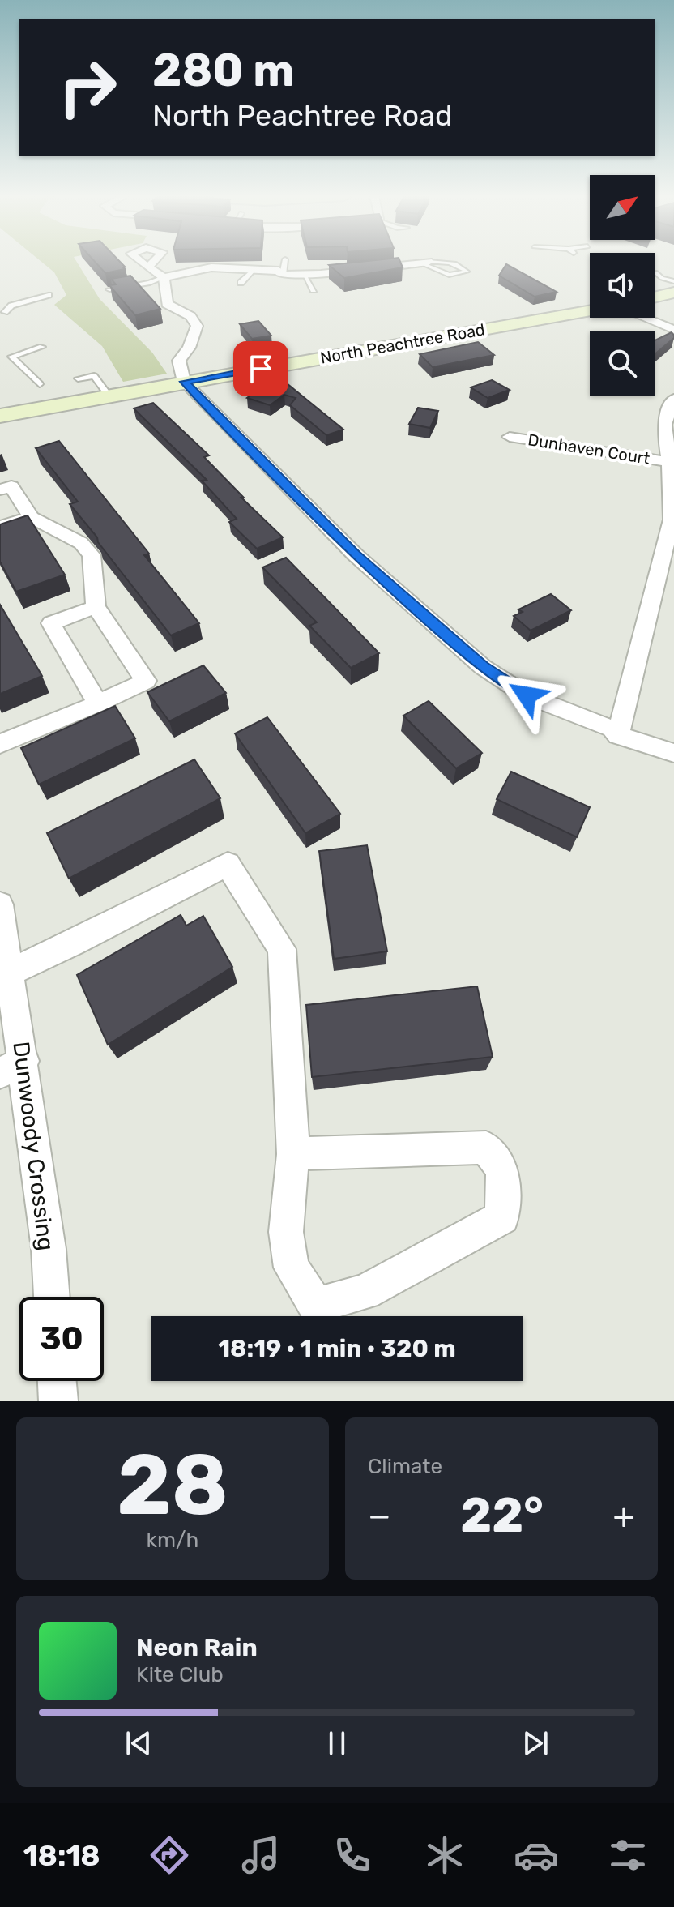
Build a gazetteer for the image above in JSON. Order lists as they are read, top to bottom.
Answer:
{
  "streets": {
    "street": ["North Peachtree Road", "Dunhaven Court", "Dunwoody Crossing"]
  },
  "north": "top right",
  "page": {
    "turn": ["280 m", "North Peachtree Road"],
    "limit": "30",
    "trip": "18:19 · 1 min · 320 m",
    "tile": [
      ["28", "km/h"],
      "Climate"
    ],
    "heat": ["−", "22°", "+"],
    "song": ["Neon Rain", "Kite Club"],
    "tabs": "18:18"
  }
}
